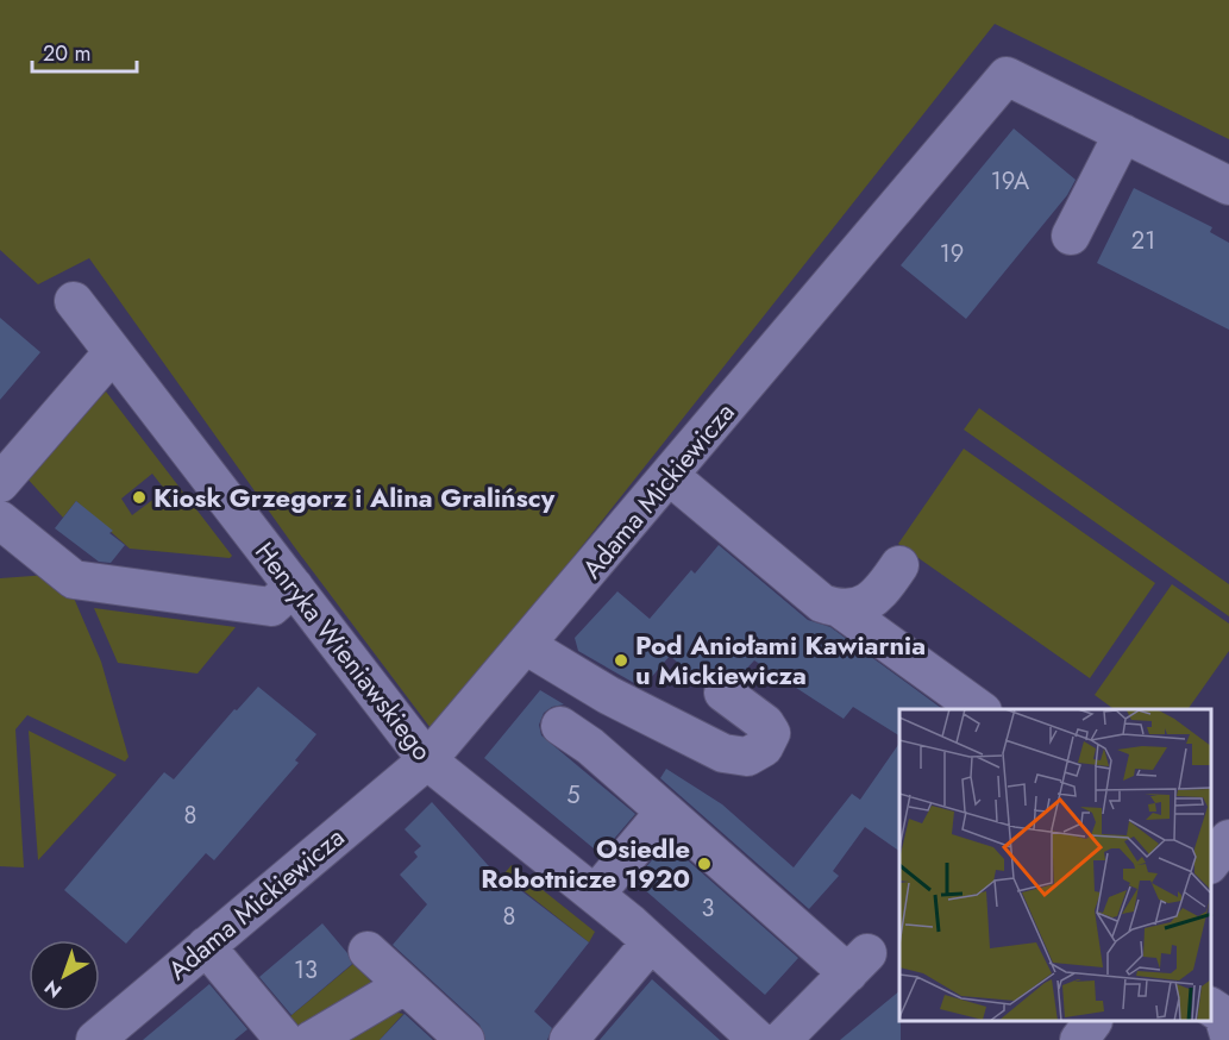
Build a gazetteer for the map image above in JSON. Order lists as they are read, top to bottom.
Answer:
{
  "streets": {
    "street": ["Adama Mickiewicza", "Henryka Wieniawskiego"]
  },
  "crossings": [
    ["Adama Mickiewicza", "Henryka Wieniawskiego"]
  ],
  "places": ["Kiosk Grzegorz i Alina Gralińscy", "Pod Aniołami Kawiarnia u Mickiewicza", "Osiedle Robotnicze 1920"],
  "house_numbers": [
    "19A",
    "21",
    "19",
    "5",
    "8",
    "3",
    "8",
    "13"
  ],
  "scale_bar": "20 m",
  "north": "bottom left"
}
